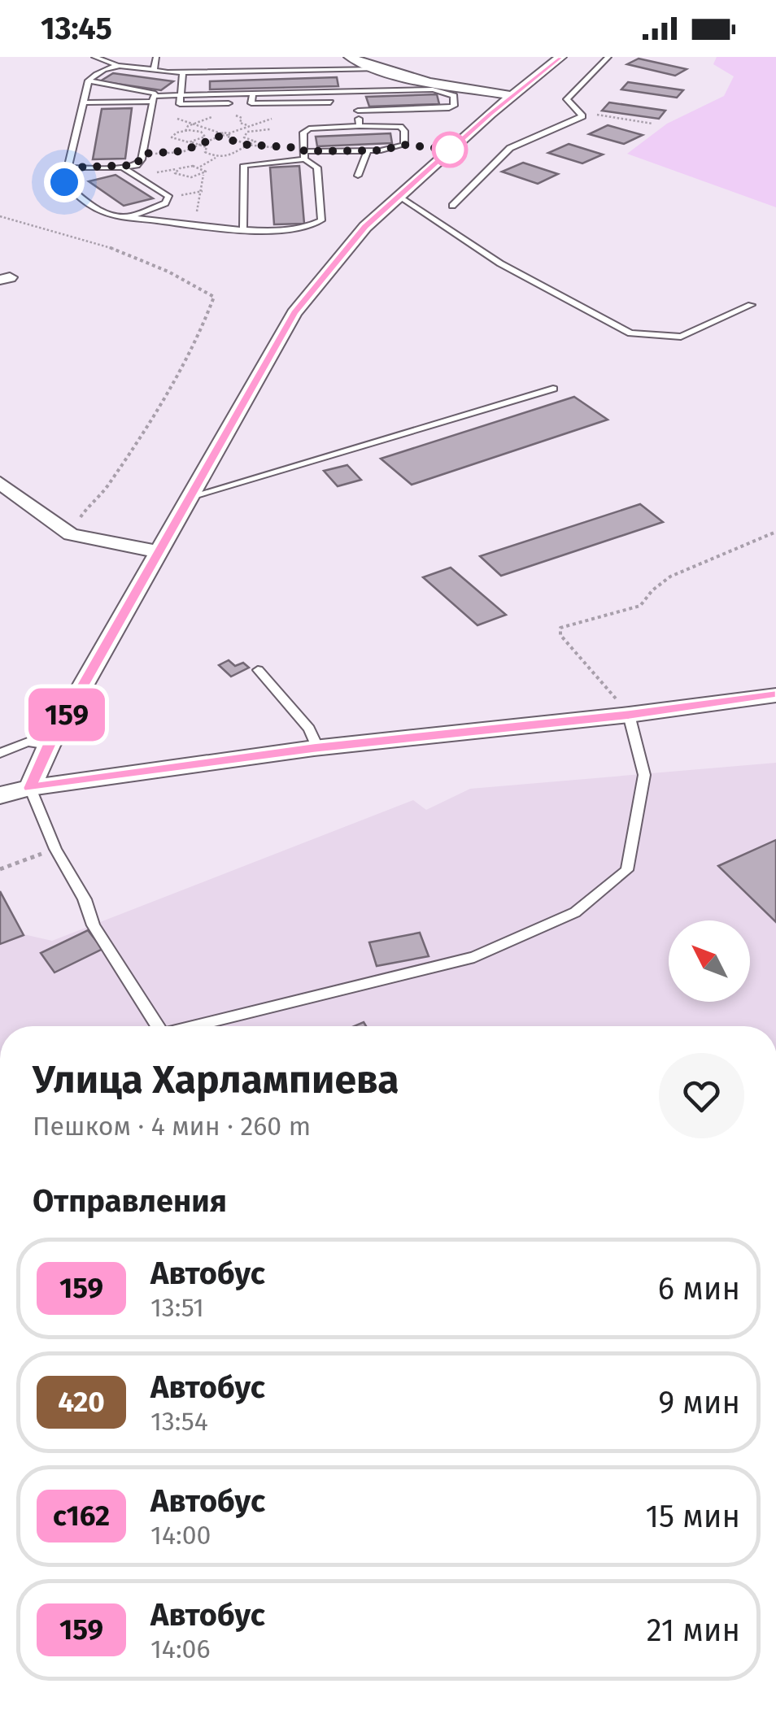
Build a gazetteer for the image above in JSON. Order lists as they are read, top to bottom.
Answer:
{
  "lines": ["bus line 159"],
  "north": "top left",
  "page": {
    "status": "13:45",
    "on_map": "159",
    "heading": [
      ["Улица Харлампиева", "Пешком · 4 мин · 260 m"],
      "Отправления"
    ],
    "list": [
      {
        "mark": "159",
        "name": "Автобус",
        "note": "13:51",
        "value": "6 мин"
      },
      {
        "mark": "420",
        "name": "Автобус",
        "note": "13:54",
        "value": "9 мин"
      },
      {
        "mark": "с162",
        "name": "Автобус",
        "note": "14:00",
        "value": "15 мин"
      },
      {
        "mark": "159",
        "name": "Автобус",
        "note": "14:06",
        "value": "21 мин"
      }
    ]
  }
}
